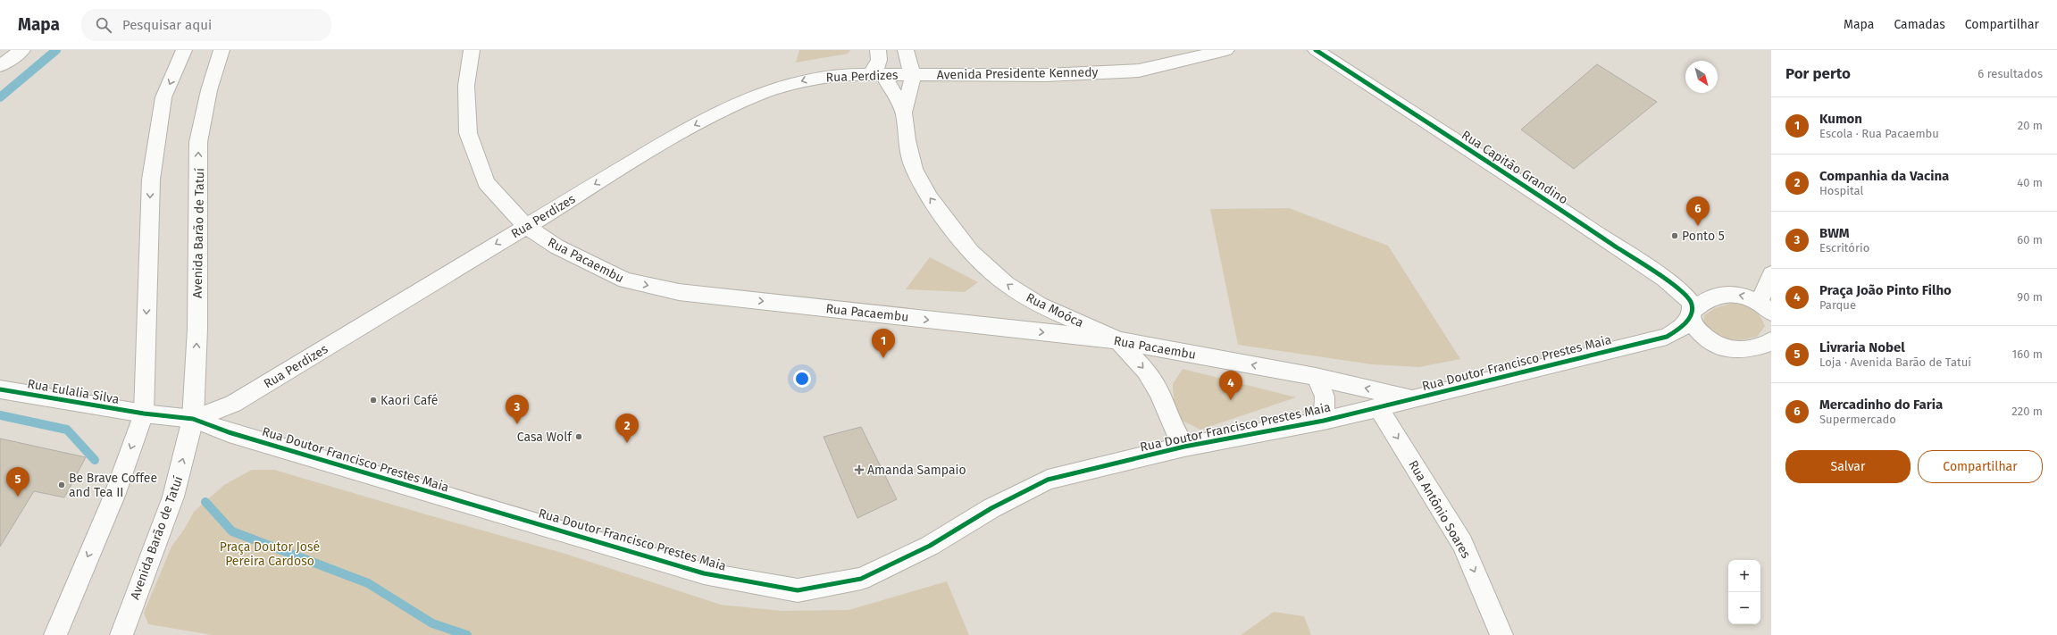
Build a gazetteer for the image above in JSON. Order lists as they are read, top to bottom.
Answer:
{
  "streets": {
    "street": [
      "Avenida Presidente Kennedy",
      "Rua Perdizes",
      "Rua Capitão Grandino",
      "Avenida Barão de Tatuí",
      "Rua Pacaembu",
      "Rua Moóca",
      "Rua Doutor Francisco Prestes Maia",
      "Rua Eulalia Silva",
      "Rua Antônio Soares"
    ]
  },
  "crossings": [
    ["Avenida Presidente Kennedy", "Rua Perdizes"],
    ["Avenida Presidente Kennedy", "Rua Moóca"],
    ["Rua Perdizes", "Avenida Barão de Tatuí"],
    ["Rua Perdizes", "Rua Pacaembu"],
    ["Rua Perdizes", "Rua Moóca"],
    ["Rua Perdizes", "Rua Doutor Francisco Prestes Maia"],
    ["Rua Capitão Grandino", "Rua Doutor Francisco Prestes Maia"],
    ["Avenida Barão de Tatuí", "Rua Doutor Francisco Prestes Maia"],
    ["Rua Pacaembu", "Rua Moóca"],
    ["Rua Pacaembu", "Rua Doutor Francisco Prestes Maia"],
    ["Rua Moóca", "Rua Doutor Francisco Prestes Maia"],
    ["Rua Doutor Francisco Prestes Maia", "Rua Antônio Soares"]
  ],
  "one_way": ["Rua Perdizes", "Rua Antônio Soares"],
  "parks": ["Praça Doutor José Pereira Cardoso"],
  "places": {
    "other": [
      "Ponto 5",
      "Kaori Café",
      "Casa Wolf",
      "Be Brave Coffee and Tea II"
    ],
    "health": ["Amanda Sampaio"]
  },
  "north": "bottom right",
  "page": {
    "header": "Mapa",
    "search": "Pesquisar aqui",
    "nav": ["Mapa", "Camadas", "Compartilhar"],
    "heading": ["Por perto", "6 resultados"],
    "list": [
      {
        "mark": "1",
        "name": "Kumon",
        "note": "Escola · Rua Pacaembu",
        "value": "20 m"
      },
      {
        "mark": "2",
        "name": "Companhia da Vacina",
        "note": "Hospital",
        "value": "40 m"
      },
      {
        "mark": "3",
        "name": "BWM",
        "note": "Escritório",
        "value": "60 m"
      },
      {
        "mark": "4",
        "name": "Praça João Pinto Filho",
        "note": "Parque",
        "value": "90 m"
      },
      {
        "mark": "5",
        "name": "Livraria Nobel",
        "note": "Loja · Avenida Barão de Tatuí",
        "value": "160 m"
      },
      {
        "mark": "6",
        "name": "Mercadinho do Faria",
        "note": "Supermercado",
        "value": "220 m"
      }
    ],
    "pins": [
      "6",
      "1",
      "4",
      "3",
      "2",
      "5"
    ],
    "buttons": ["Salvar", "Compartilhar"],
    "map_buttons": ["+", "−"]
  }
}
